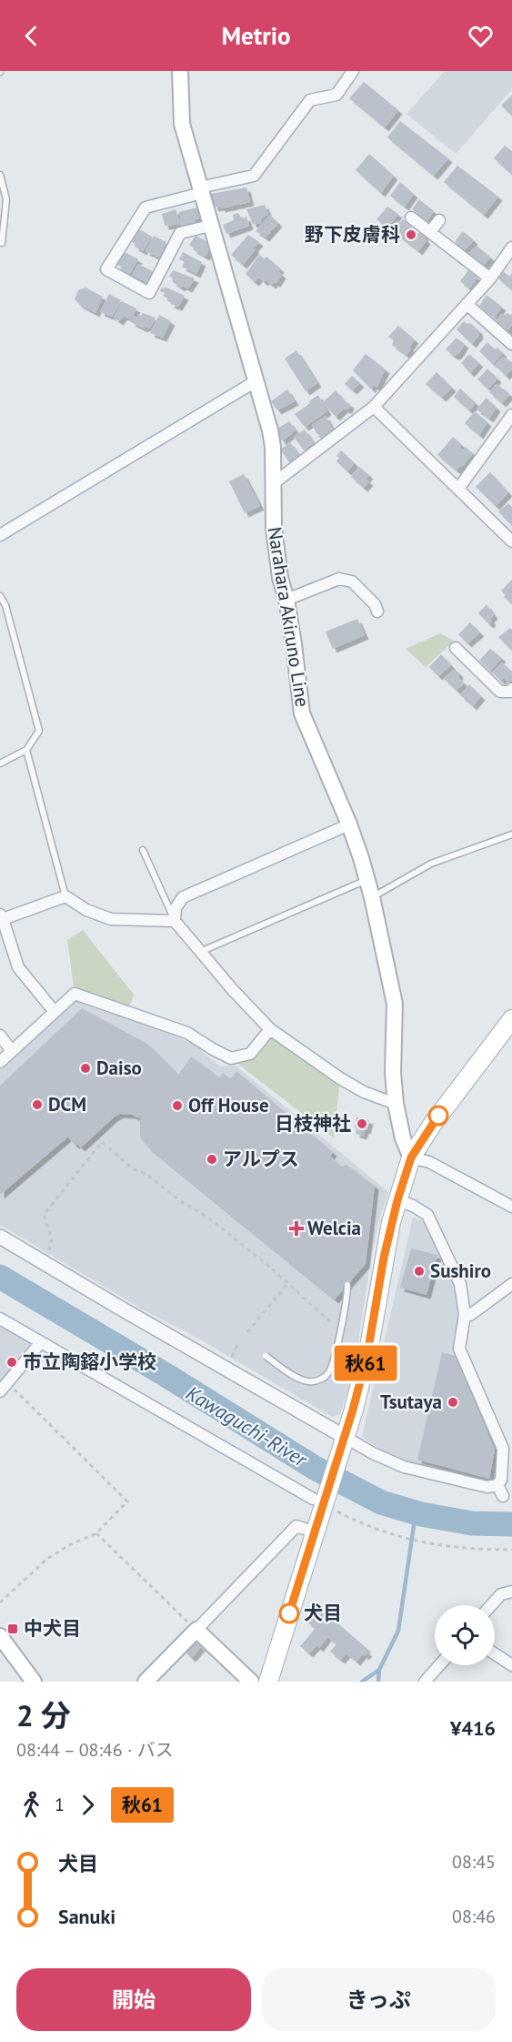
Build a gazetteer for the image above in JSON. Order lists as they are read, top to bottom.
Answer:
{
  "streets": {
    "main road": ["Narahara Akiruno Line"]
  },
  "water": ["Kawaguchi-River"],
  "places": {
    "other": [
      "野下皮膚科",
      "Daiso",
      "DCM",
      "Off House",
      "日枝神社",
      "アルプス",
      "Sushiro",
      "市立陶鎔小学校",
      "Tsutaya",
      "犬目"
    ],
    "health": ["Welcia"],
    "transit": ["中犬目"]
  },
  "lines": ["bus line 秋61"],
  "page": {
    "header": "Metrio",
    "on_map": "秋61",
    "heading": ["2 分", "08:44 – 08:46 · バス", "¥416"],
    "legs": ["1", "秋61"],
    "list": [
      {
        "name": "犬目",
        "value": "08:45"
      },
      {
        "name": "Sanuki",
        "value": "08:46"
      }
    ],
    "buttons": ["開始", "きっぷ"]
  }
}
